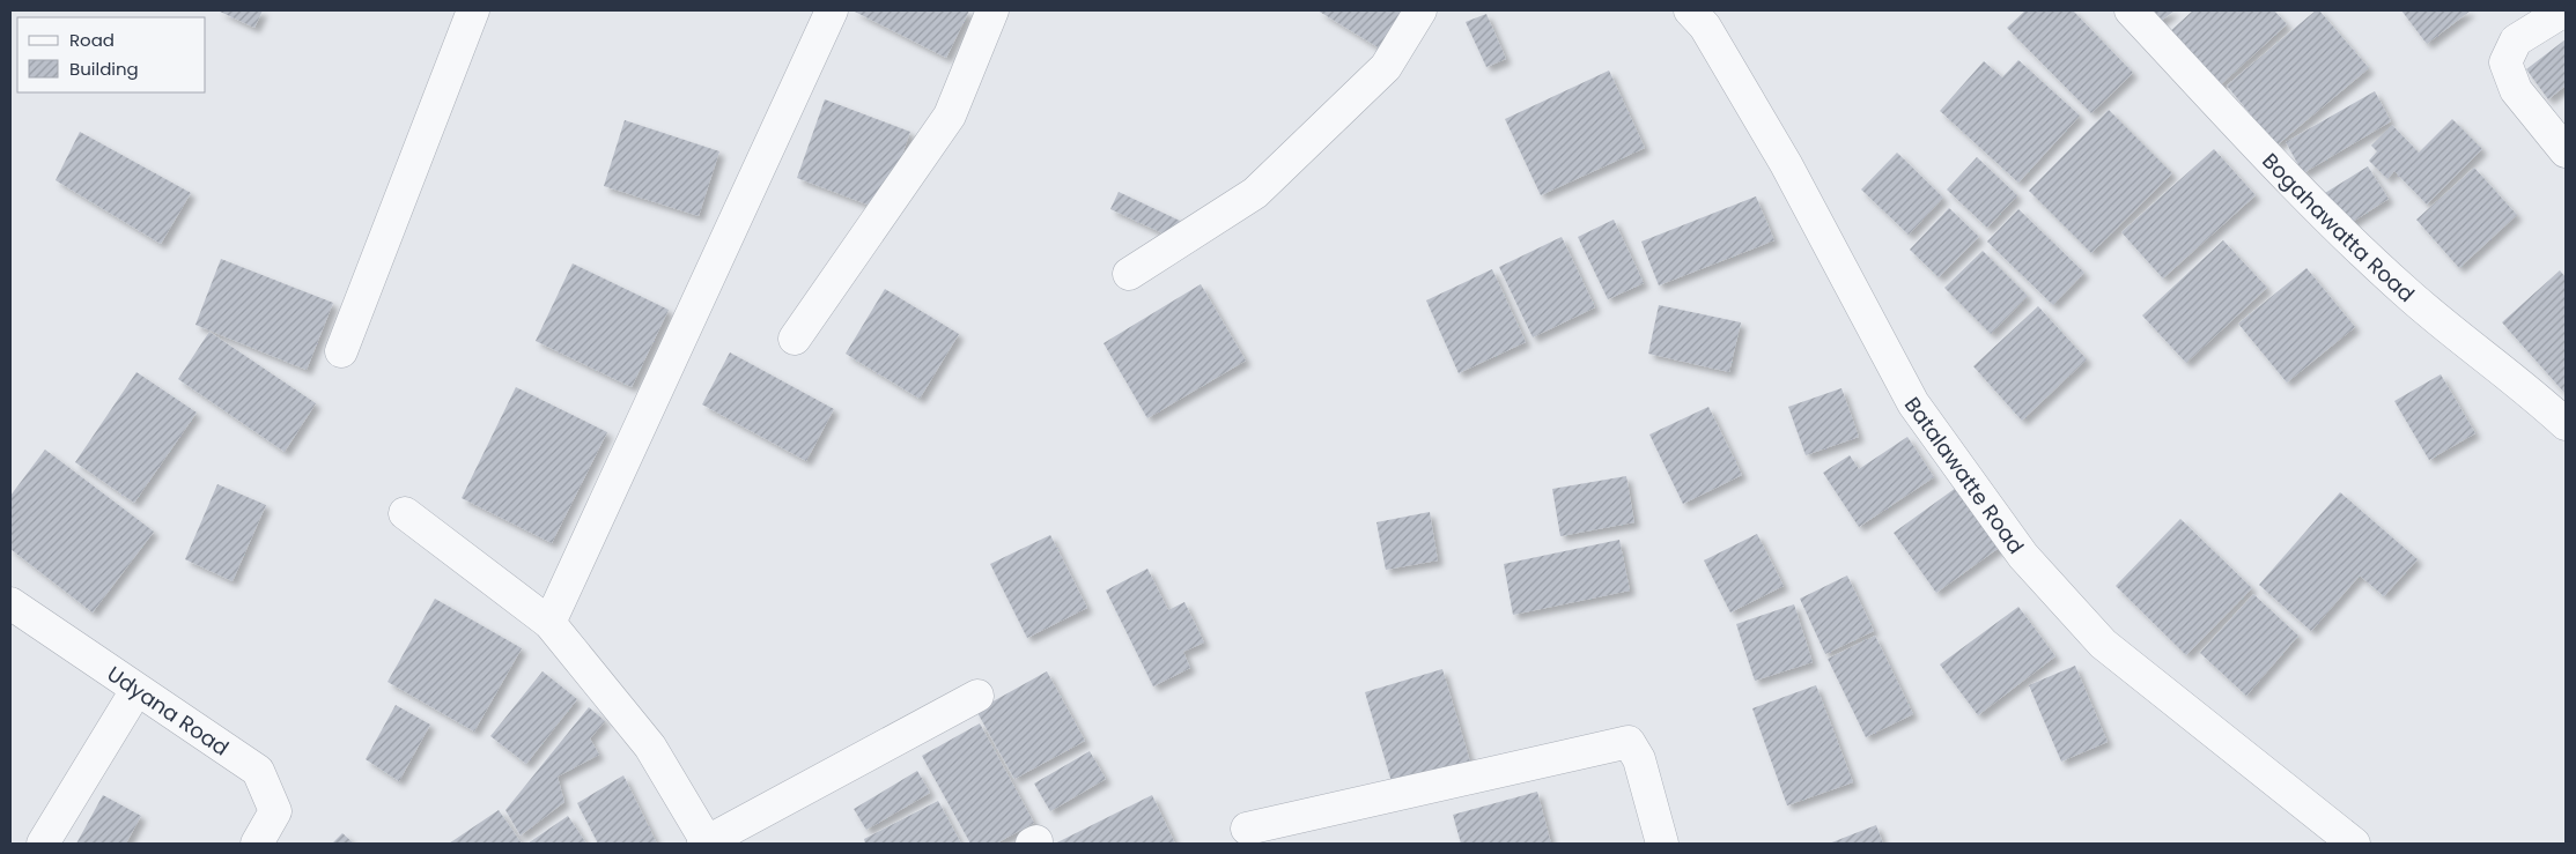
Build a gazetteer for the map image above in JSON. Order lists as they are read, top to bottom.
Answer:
{
  "streets": {
    "street": ["Bogahawatta Road", "Batalawatte Road", "Udyana Road"]
  },
  "legend": ["Road", "Building"]
}
